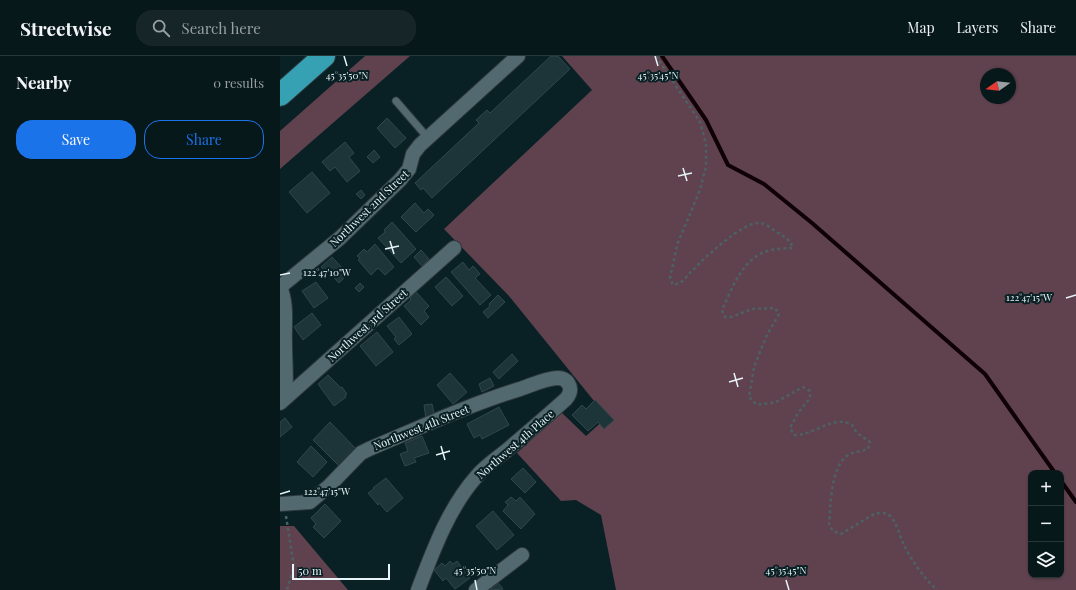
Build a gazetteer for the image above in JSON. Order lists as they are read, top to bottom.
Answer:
{
  "streets": {
    "street": [
      "Northwest 2nd Street",
      "Northwest 3rd Street",
      "Northwest 4th Street",
      "Northwest 4th Place"
    ]
  },
  "crossings": [
    ["Northwest 4th Street", "Northwest 4th Place"]
  ],
  "scale_bar": "50 m",
  "north": "left",
  "page": {
    "header": "Streetwise",
    "search": "Search here",
    "nav": ["Map", "Layers", "Share"],
    "heading": ["Nearby", "0 results"],
    "buttons": ["Save", "Share"],
    "map_buttons": ["+", "−"],
    "scale": "50 m"
  },
  "coordinates": [
    "45°35'50\"N",
    "45°35'45\"N",
    "122°47'10\"W",
    "122°47'15\"W"
  ]
}
